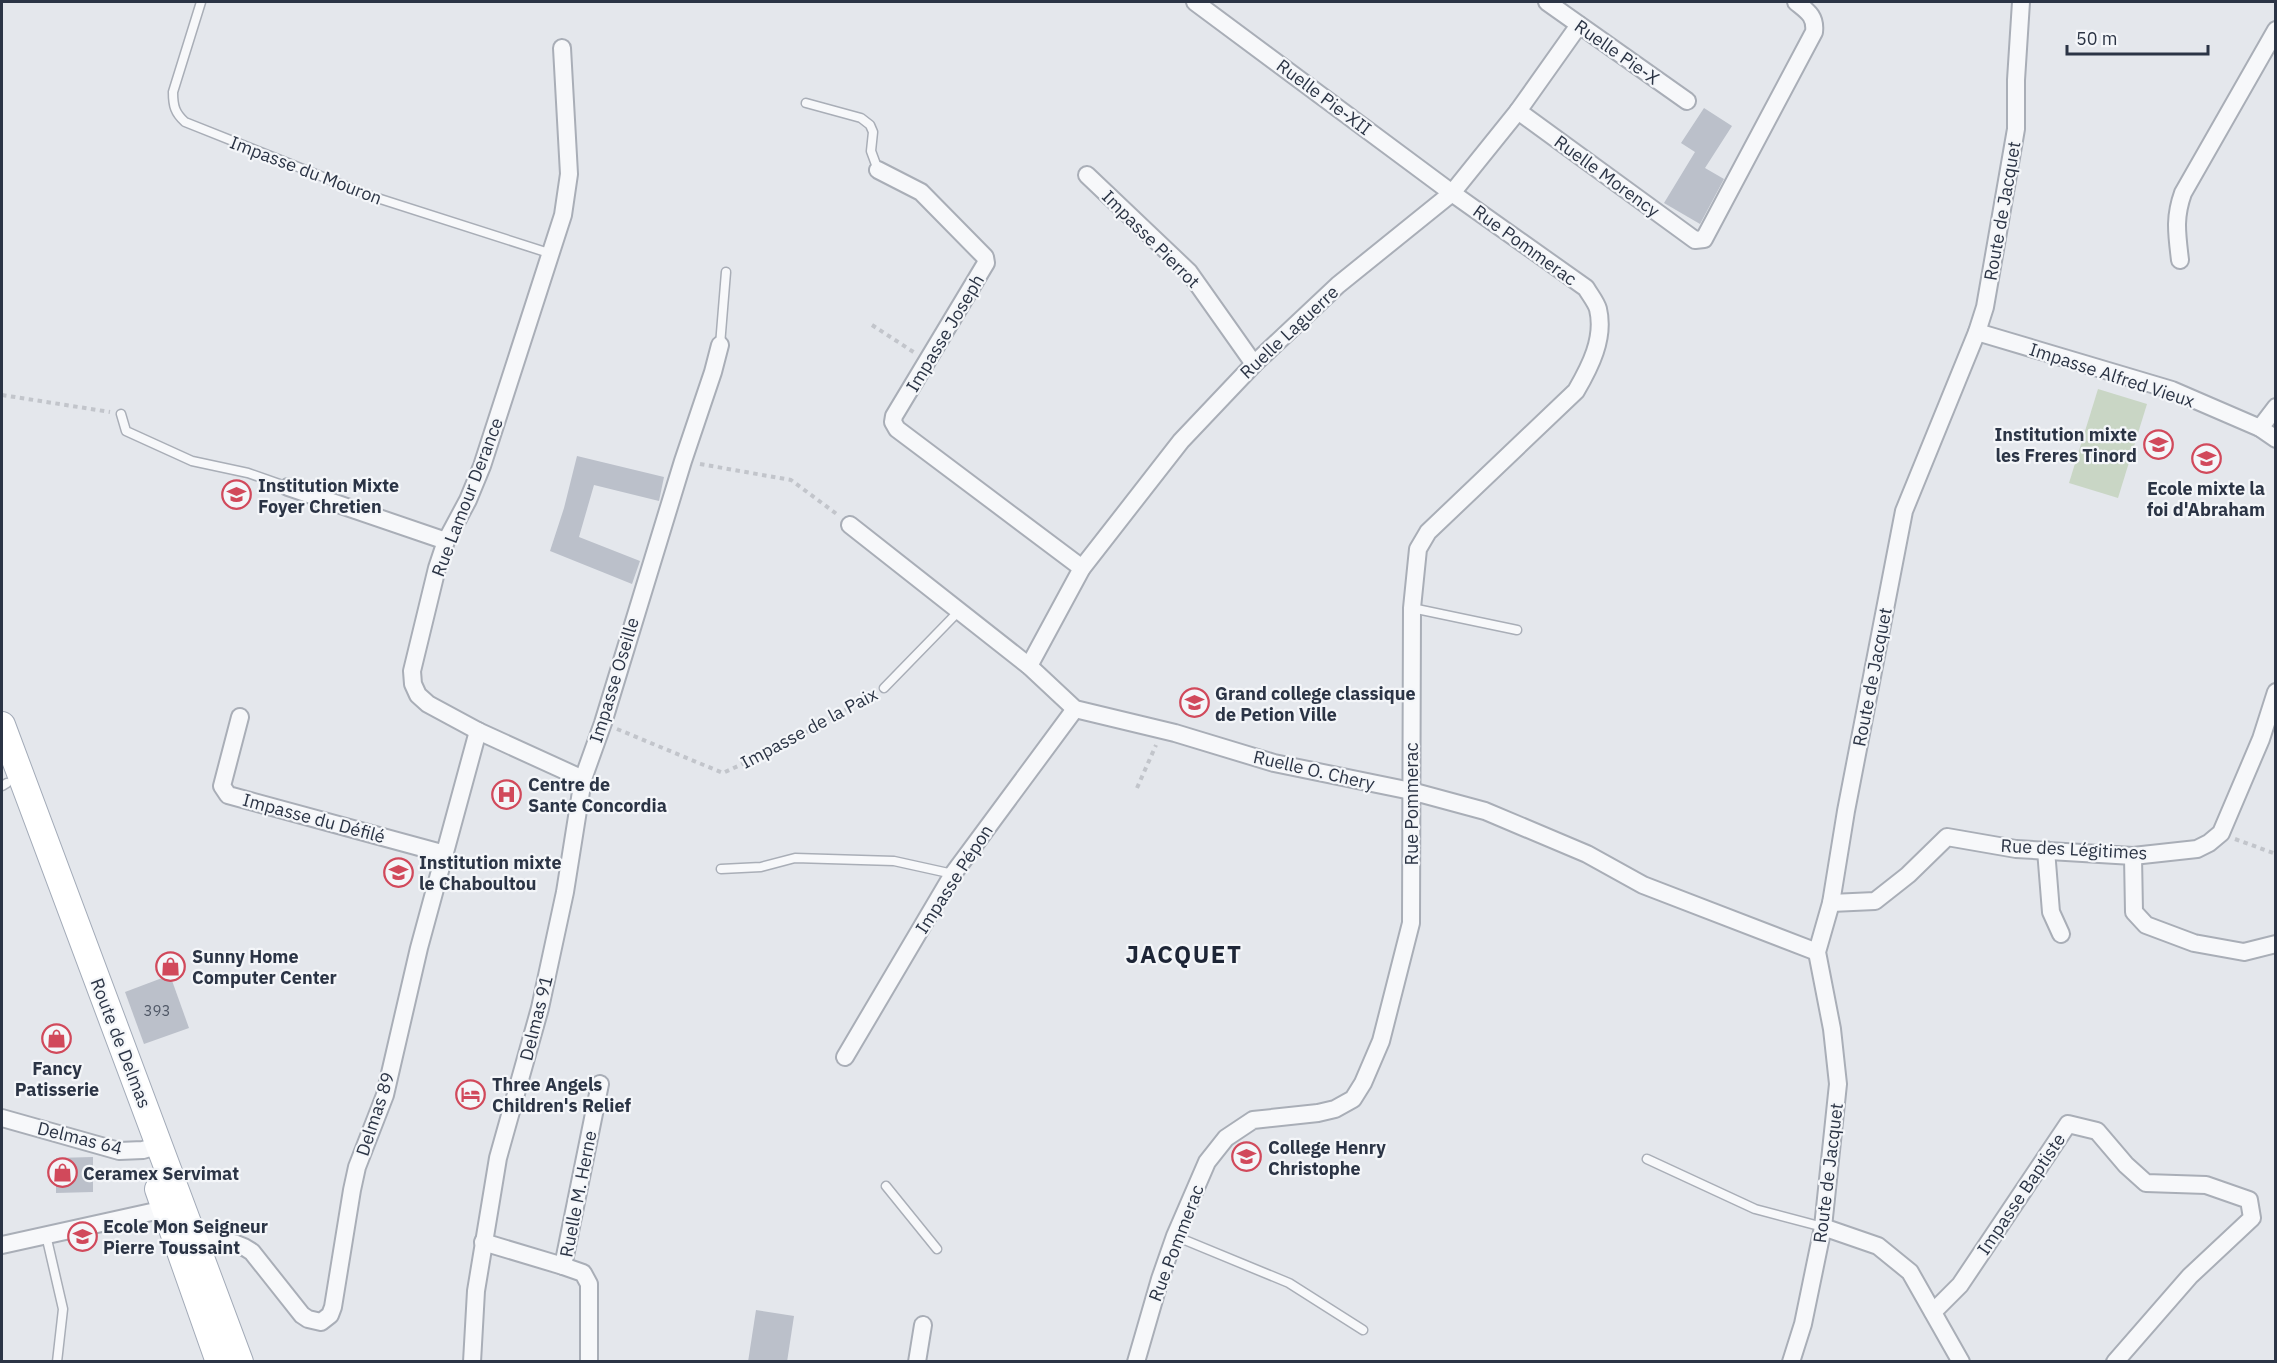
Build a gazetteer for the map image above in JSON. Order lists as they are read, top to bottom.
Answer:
{
  "streets": {
    "main road": ["Route de Delmas"],
    "street": [
      "Ruelle Pie-X",
      "Ruelle Pie-XII",
      "Ruelle Morency",
      "Route de Jacquet",
      "Impasse Pierrot",
      "Rue Pommerac",
      "Ruelle Laguerre",
      "Impasse Joseph",
      "Impasse Alfred Vieux",
      "Rue Lamour Derance",
      "Impasse Oseille",
      "Ruelle O. Chery",
      "Impasse du Défilé",
      "Rue des Légitimes",
      "Impasse Pépon",
      "Delmas 91",
      "Delmas 89",
      "Delmas 64",
      "Ruelle M. Herne",
      "Impasse Baptiste"
    ],
    "lane": ["Impasse du Mouron", "Impasse de la Paix"]
  },
  "crossings": [
    ["Ruelle Pie-X", "Ruelle Laguerre"],
    ["Ruelle Pie-XII", "Rue Pommerac"],
    ["Ruelle Pie-XII", "Ruelle Laguerre"],
    ["Impasse du Mouron", "Rue Lamour Derance"],
    ["Ruelle Morency", "Ruelle Laguerre"],
    ["Route de Jacquet", "Impasse Alfred Vieux"],
    ["Route de Jacquet", "Ruelle O. Chery"],
    ["Route de Jacquet", "Rue des Légitimes"],
    ["Impasse Pierrot", "Ruelle Laguerre"],
    ["Rue Pommerac", "Ruelle Laguerre"],
    ["Rue Pommerac", "Ruelle O. Chery"],
    ["Ruelle Laguerre", "Impasse Joseph"],
    ["Ruelle Laguerre", "Ruelle O. Chery"],
    ["Rue Lamour Derance", "Impasse Oseille"],
    ["Rue Lamour Derance", "Delmas 91"],
    ["Rue Lamour Derance", "Delmas 89"],
    ["Impasse Oseille", "Impasse de la Paix"],
    ["Impasse Oseille", "Delmas 91"],
    ["Impasse de la Paix", "Ruelle O. Chery"],
    ["Ruelle O. Chery", "Impasse Pépon"],
    ["Impasse du Défilé", "Delmas 89"],
    ["Route de Delmas", "Delmas 89"],
    ["Route de Delmas", "Delmas 64"]
  ],
  "districts": ["JACQUET"],
  "places": {
    "school or university": [
      "Institution mixte les Freres Tinord",
      "Ecole mixte la foi d'Abraham",
      "Institution Mixte Foyer Chretien",
      "Grand college classique de Petion Ville",
      "Institution mixte le Chaboultou",
      "College Henry Christophe",
      "Ecole Mon Seigneur Pierre Toussaint"
    ],
    "hospital": ["Centre de Sante Concordia"],
    "shop": ["Sunny Home Computer Center", "Fancy Patisserie", "Ceramex Servimat"],
    "hotel": ["Three Angels Children's Relief"]
  },
  "house_numbers": ["393"],
  "scale_bar": "50 m"
}
